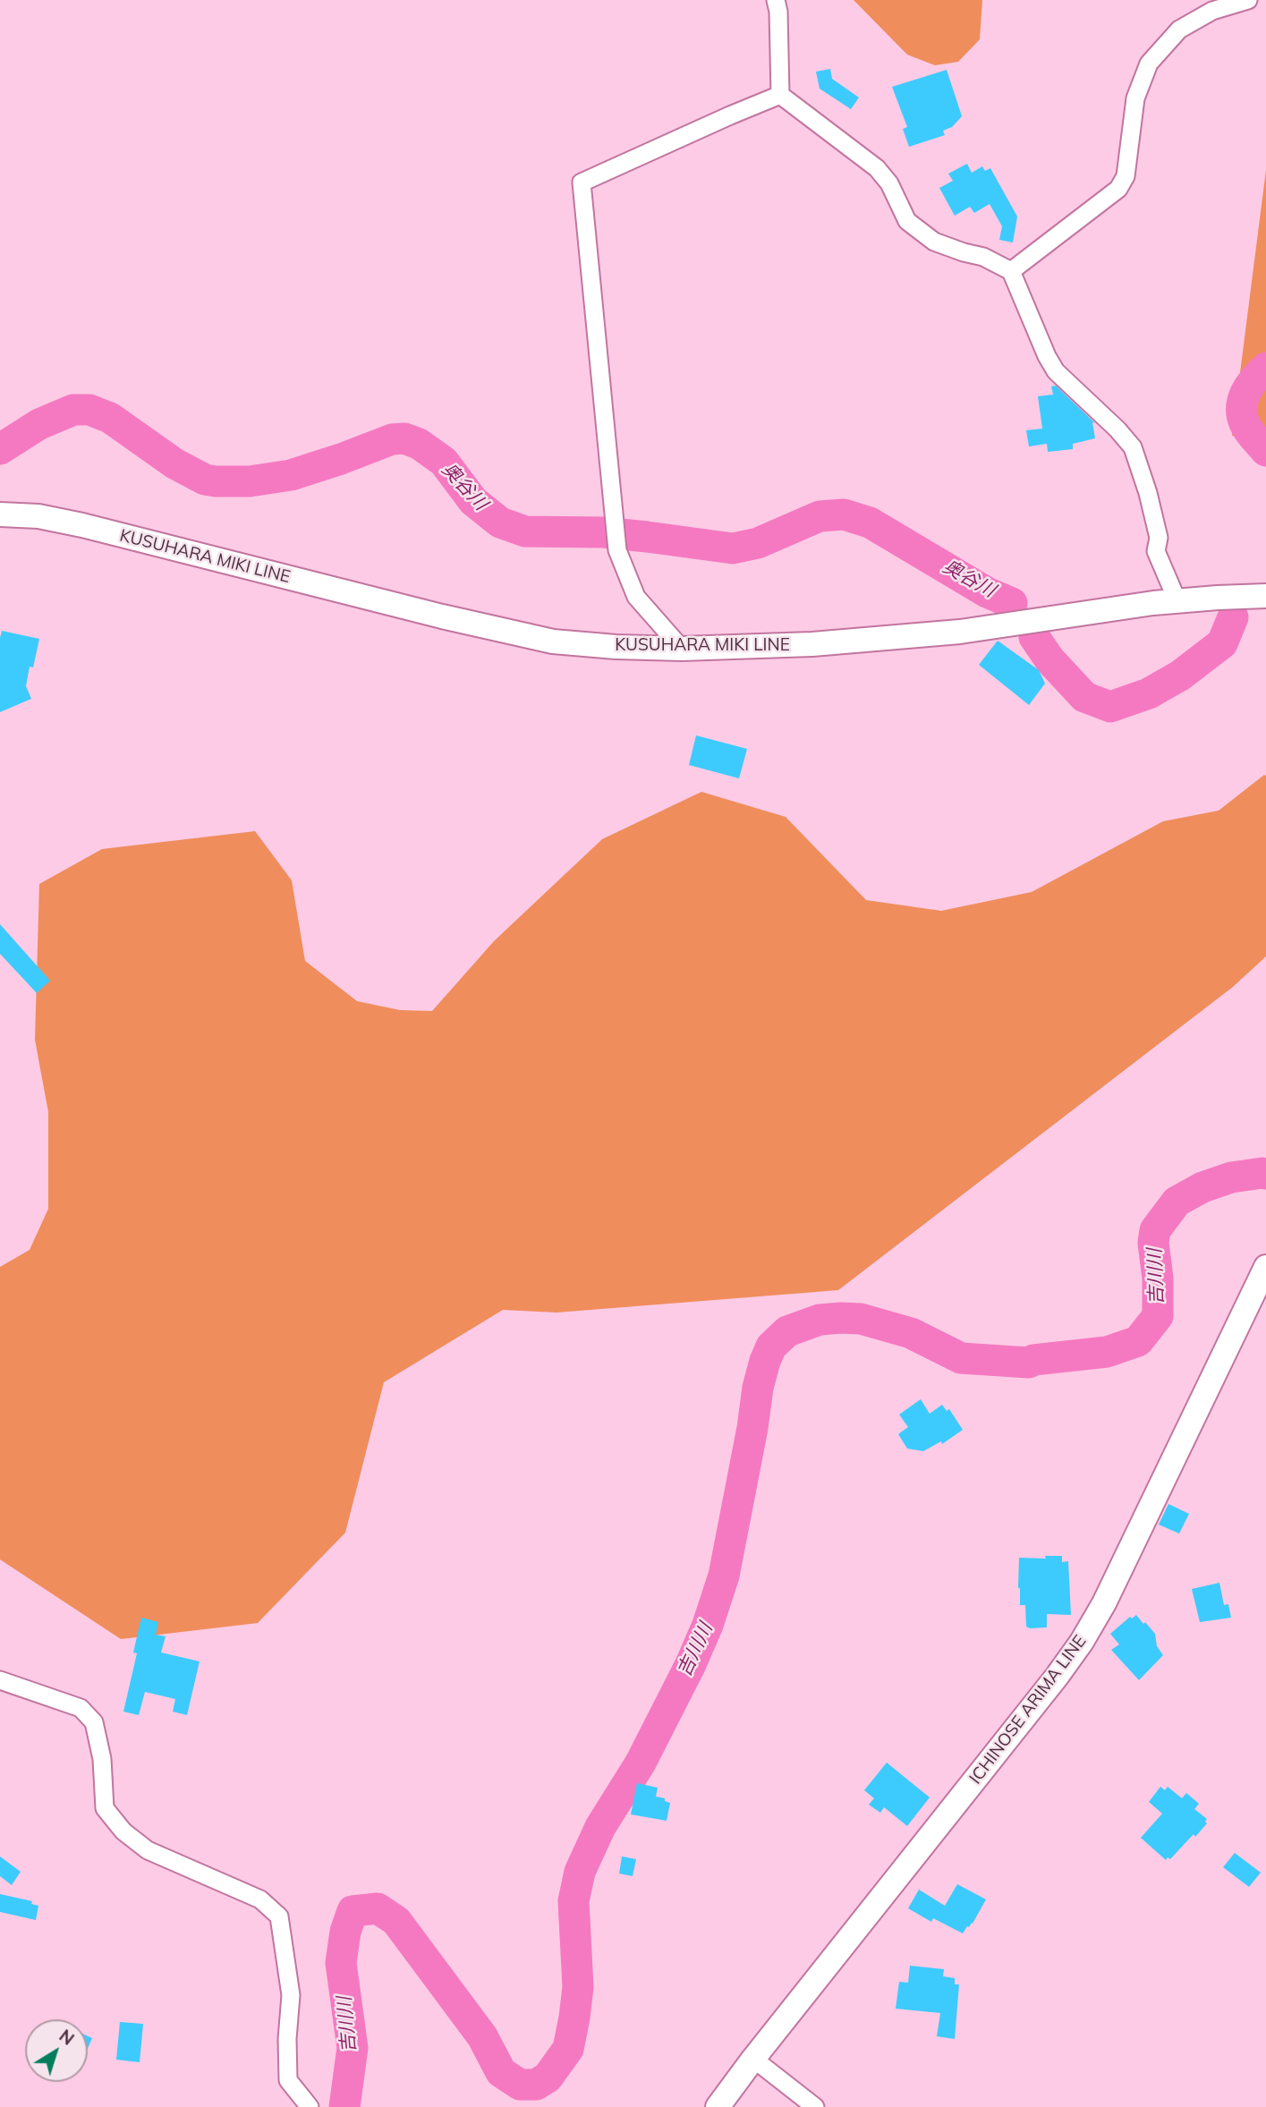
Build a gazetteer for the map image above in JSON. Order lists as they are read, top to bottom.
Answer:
{
  "streets": {
    "main road": ["KUSUHARA MIKI LINE", "ICHINOSE ARIMA LINE"]
  },
  "water": ["奥谷川", "吉川川"],
  "north": "top right"
}
